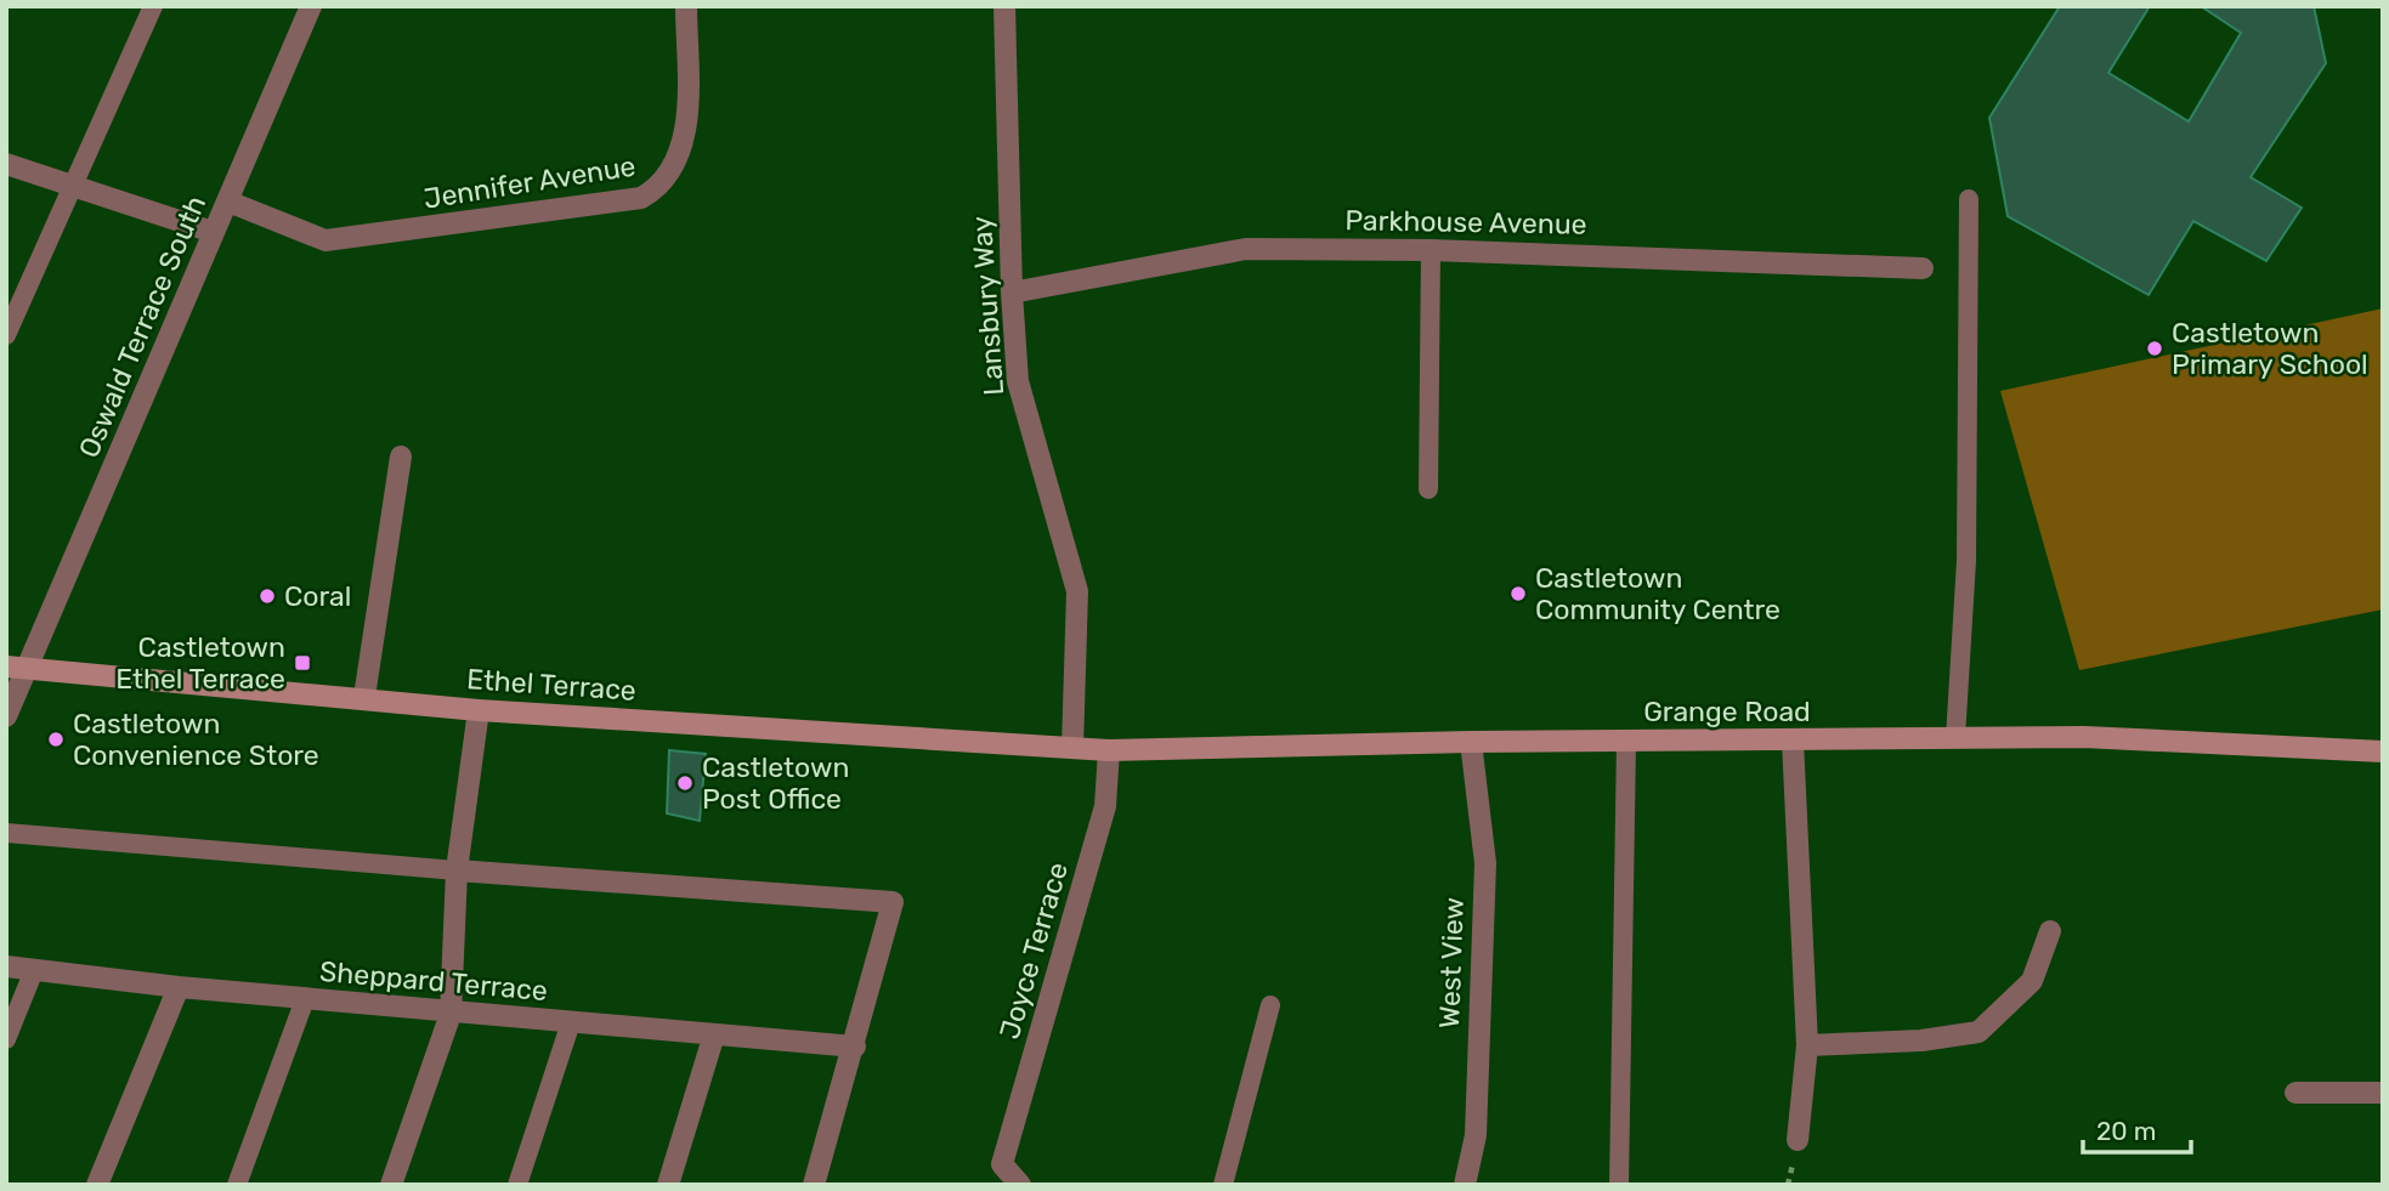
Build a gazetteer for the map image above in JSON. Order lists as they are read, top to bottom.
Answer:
{
  "streets": {
    "street": [
      "Jennifer Avenue",
      "Parkhouse Avenue",
      "Lansbury Way",
      "Oswald Terrace South",
      "Ethel Terrace",
      "Grange Road",
      "Joyce Terrace",
      "West View",
      "Sheppard Terrace"
    ]
  },
  "crossings": [
    ["Jennifer Avenue", "Oswald Terrace South"],
    ["Parkhouse Avenue", "Lansbury Way"],
    ["Lansbury Way", "Ethel Terrace"],
    ["Lansbury Way", "Grange Road"],
    ["Oswald Terrace South", "Ethel Terrace"],
    ["Ethel Terrace", "Grange Road"],
    ["Grange Road", "Joyce Terrace"],
    ["Grange Road", "West View"]
  ],
  "places": {
    "other": [
      "Castletown Primary School",
      "Castletown Community Centre",
      "Coral",
      "Castletown Convenience Store",
      "Castletown Post Office"
    ],
    "transit": ["Castletown Ethel Terrace"]
  },
  "scale_bar": "20 m"
}
